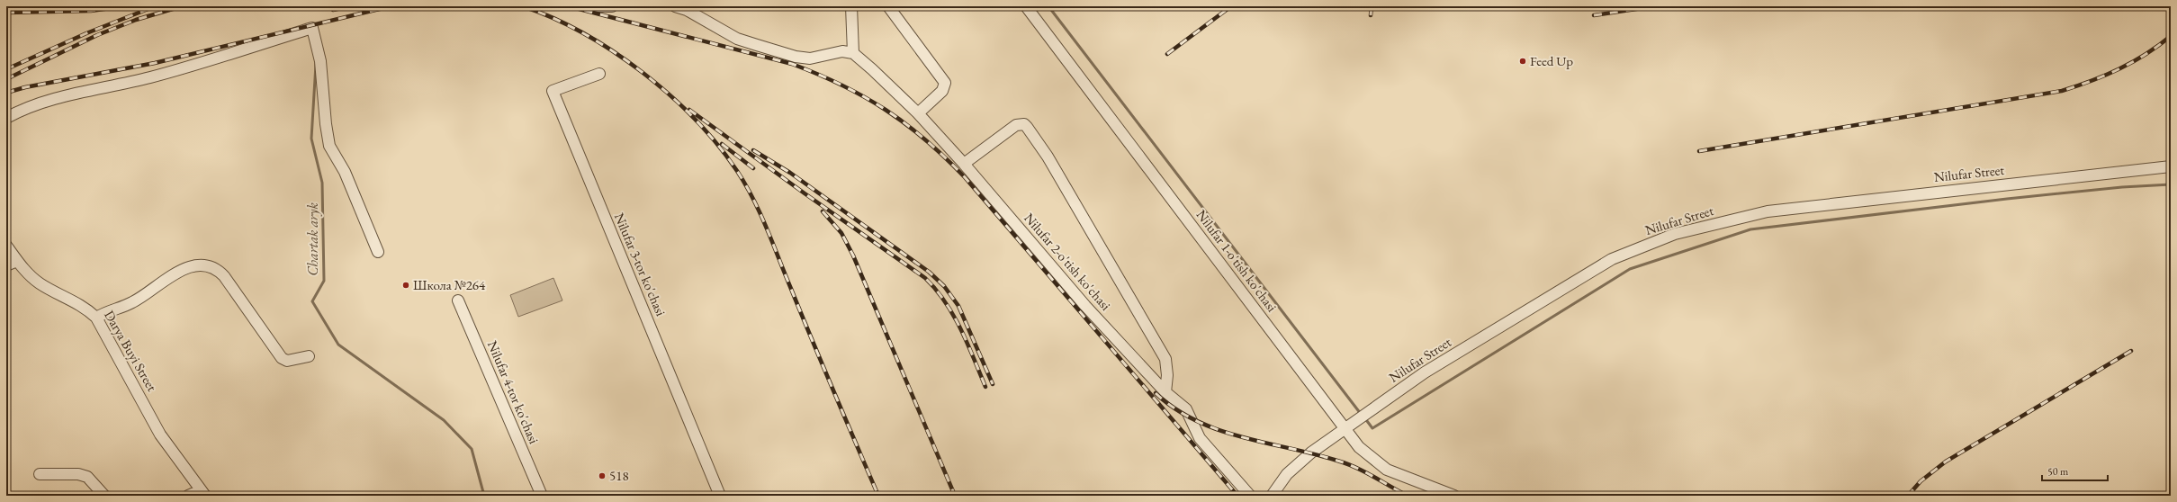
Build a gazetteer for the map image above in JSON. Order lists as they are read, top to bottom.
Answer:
{
  "streets": {
    "street": [
      "Nilufar Street",
      "Nilufar 1-o'tish ko'chasi",
      "Nilufar 2-o'tish ko'chasi",
      "Nilufar 3-tor ko'chasi",
      "Darya Buyi Street",
      "Nilufar 4-tor ko'chasi"
    ]
  },
  "crossings": [
    ["Nilufar Street", "Nilufar 1-o'tish ko'chasi"]
  ],
  "water": ["Chartak aryk"],
  "places": ["Feed Up", "Школа №264", "518"],
  "scale_bar": "50 m"
}
